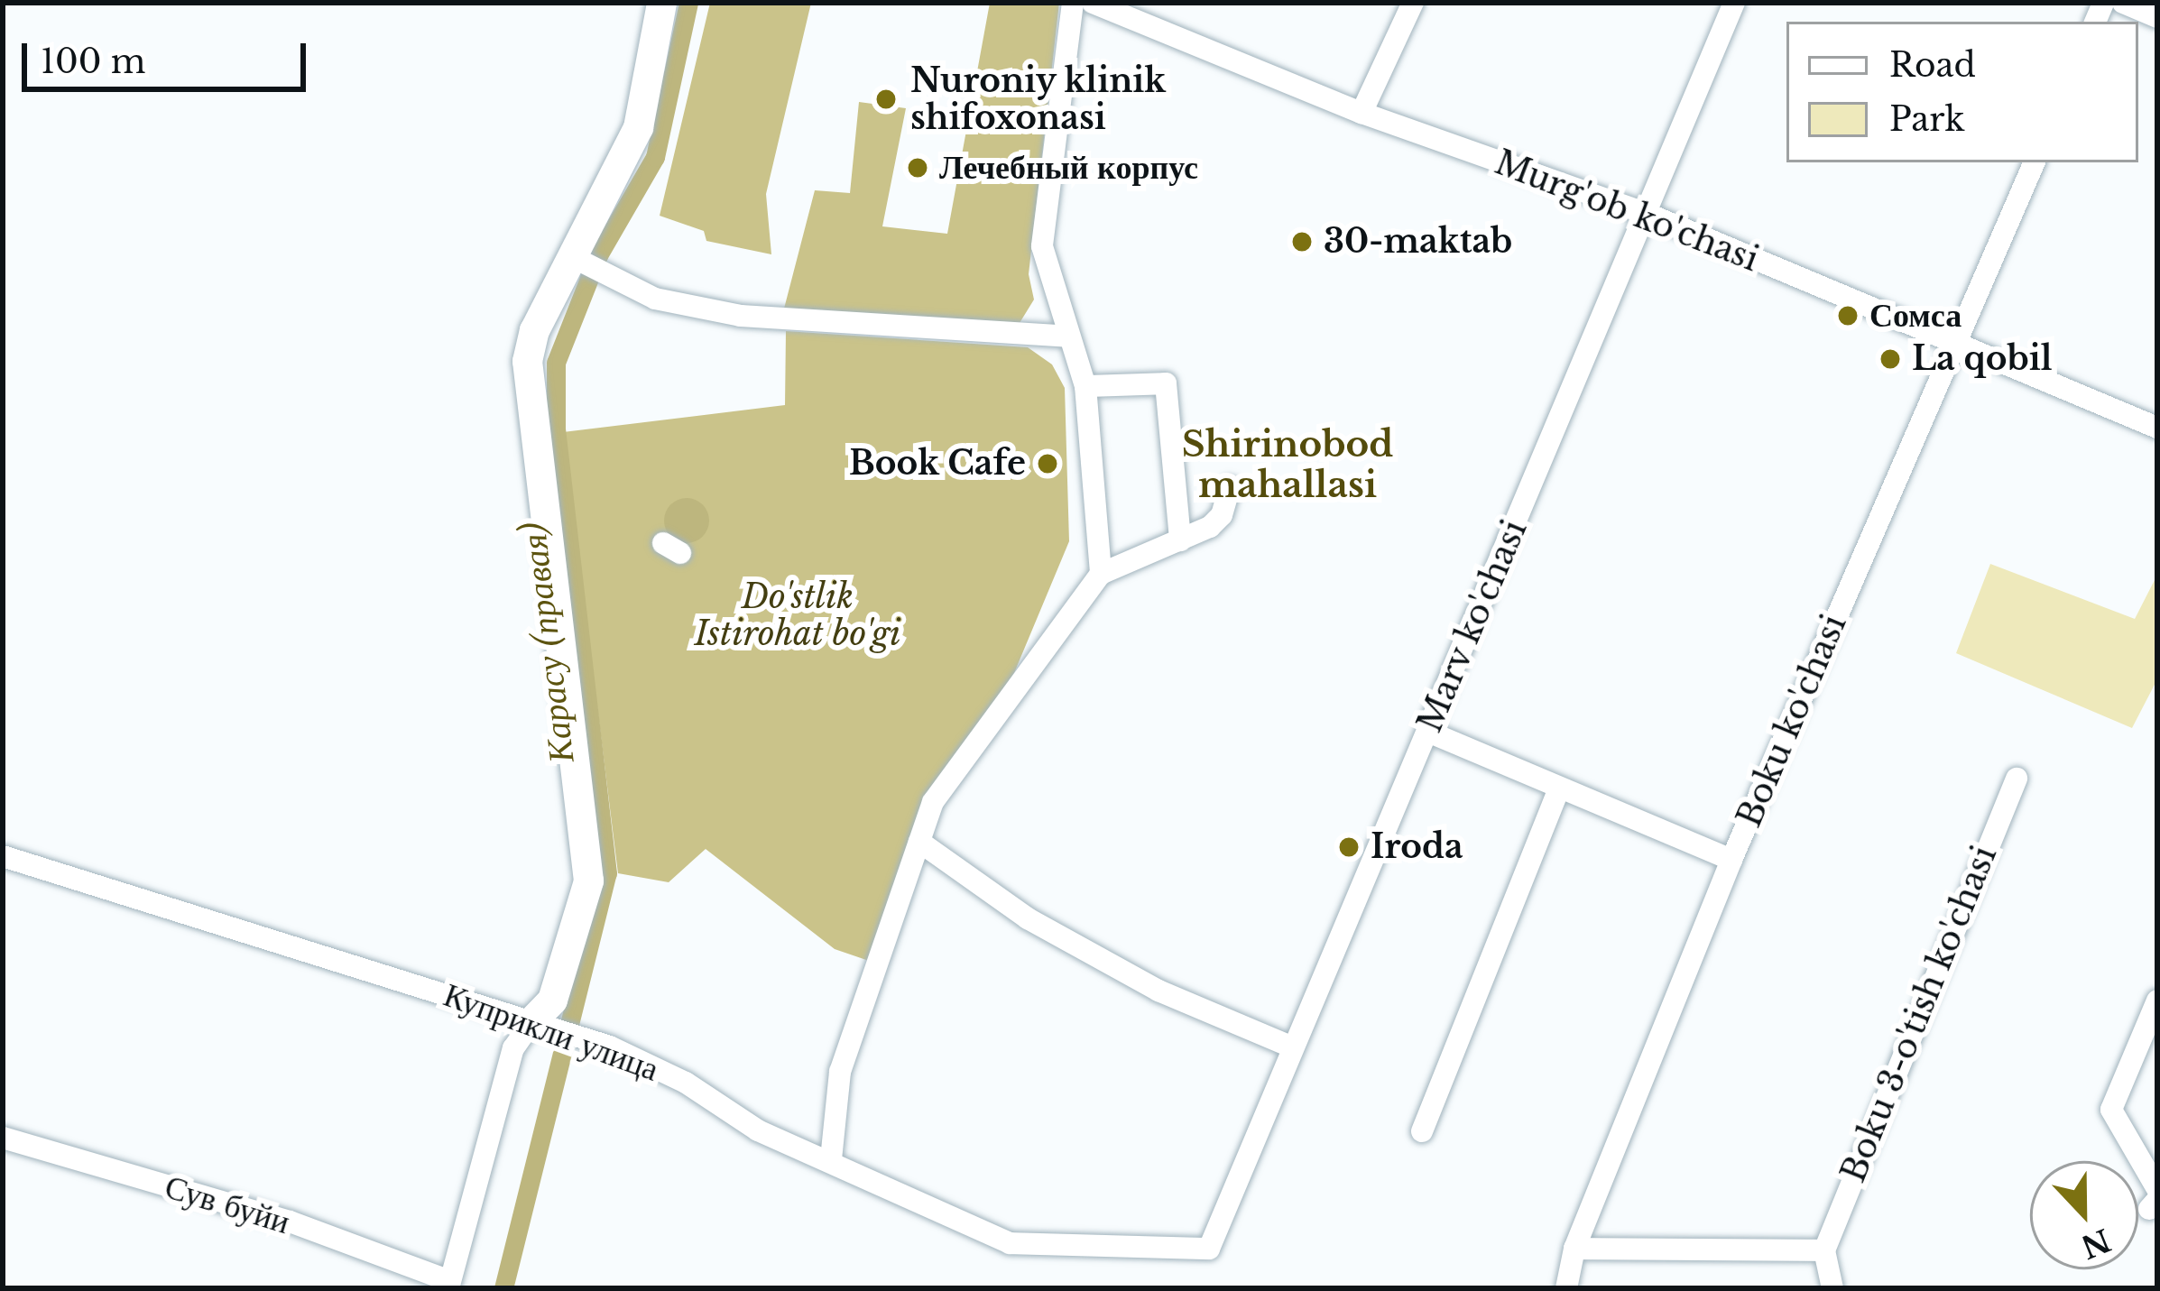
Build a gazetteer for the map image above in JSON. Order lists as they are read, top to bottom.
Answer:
{
  "streets": {
    "street": [
      "Murg'ob ko'chasi",
      "Marv ko'chasi",
      "Boku ko'chasi",
      "Boku 3-o'tish ko'chasi",
      "Куприкли улица",
      "Сув буйи"
    ]
  },
  "crossings": [
    ["Murg'ob ko'chasi", "Marv ko'chasi"],
    ["Murg'ob ko'chasi", "Boku ko'chasi"],
    ["Marv ko'chasi", "Куприкли улица"]
  ],
  "districts": ["Shirinobod mahallasi"],
  "water": ["Карасу (правая)"],
  "parks": ["Do'stlik Istirohat bo'gi"],
  "places": [
    "Nuroniy klinik shifoxonasi",
    "Лечебный корпус",
    "30-maktab",
    "Сомса",
    "La qobil",
    "Book Cafe",
    "Iroda"
  ],
  "legend": ["Road", "Park"],
  "scale_bar": "100 m",
  "north": "bottom"
}
